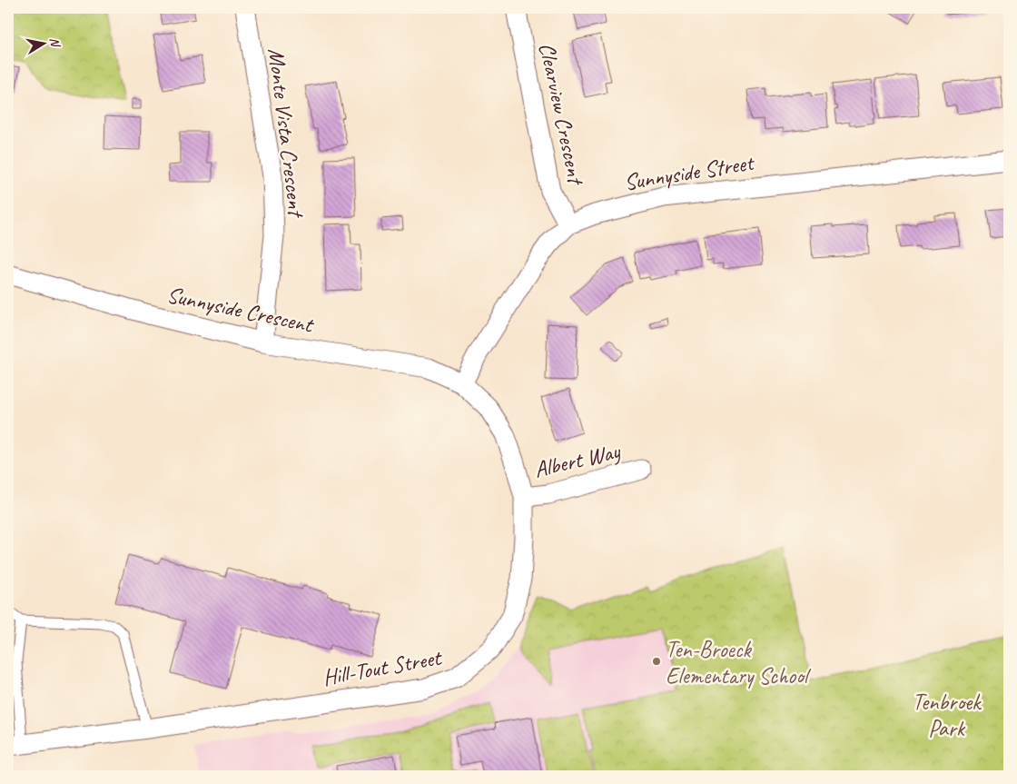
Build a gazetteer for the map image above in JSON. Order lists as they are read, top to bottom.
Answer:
{
  "streets": {
    "street": [
      "Clearview Crescent",
      "Monte Vista Crescent",
      "Sunnyside Street",
      "Sunnyside Crescent",
      "Albert Way",
      "Hill-Tout Street"
    ]
  },
  "crossings": [
    ["Clearview Crescent", "Sunnyside Street"],
    ["Monte Vista Crescent", "Sunnyside Crescent"],
    ["Sunnyside Street", "Sunnyside Crescent"],
    ["Sunnyside Street", "Hill-Tout Street"],
    ["Sunnyside Crescent", "Hill-Tout Street"],
    ["Albert Way", "Hill-Tout Street"]
  ],
  "parks": ["Tenbroek Park"],
  "places": ["Ten-Broeck Elementary School"],
  "north": "right"
}
